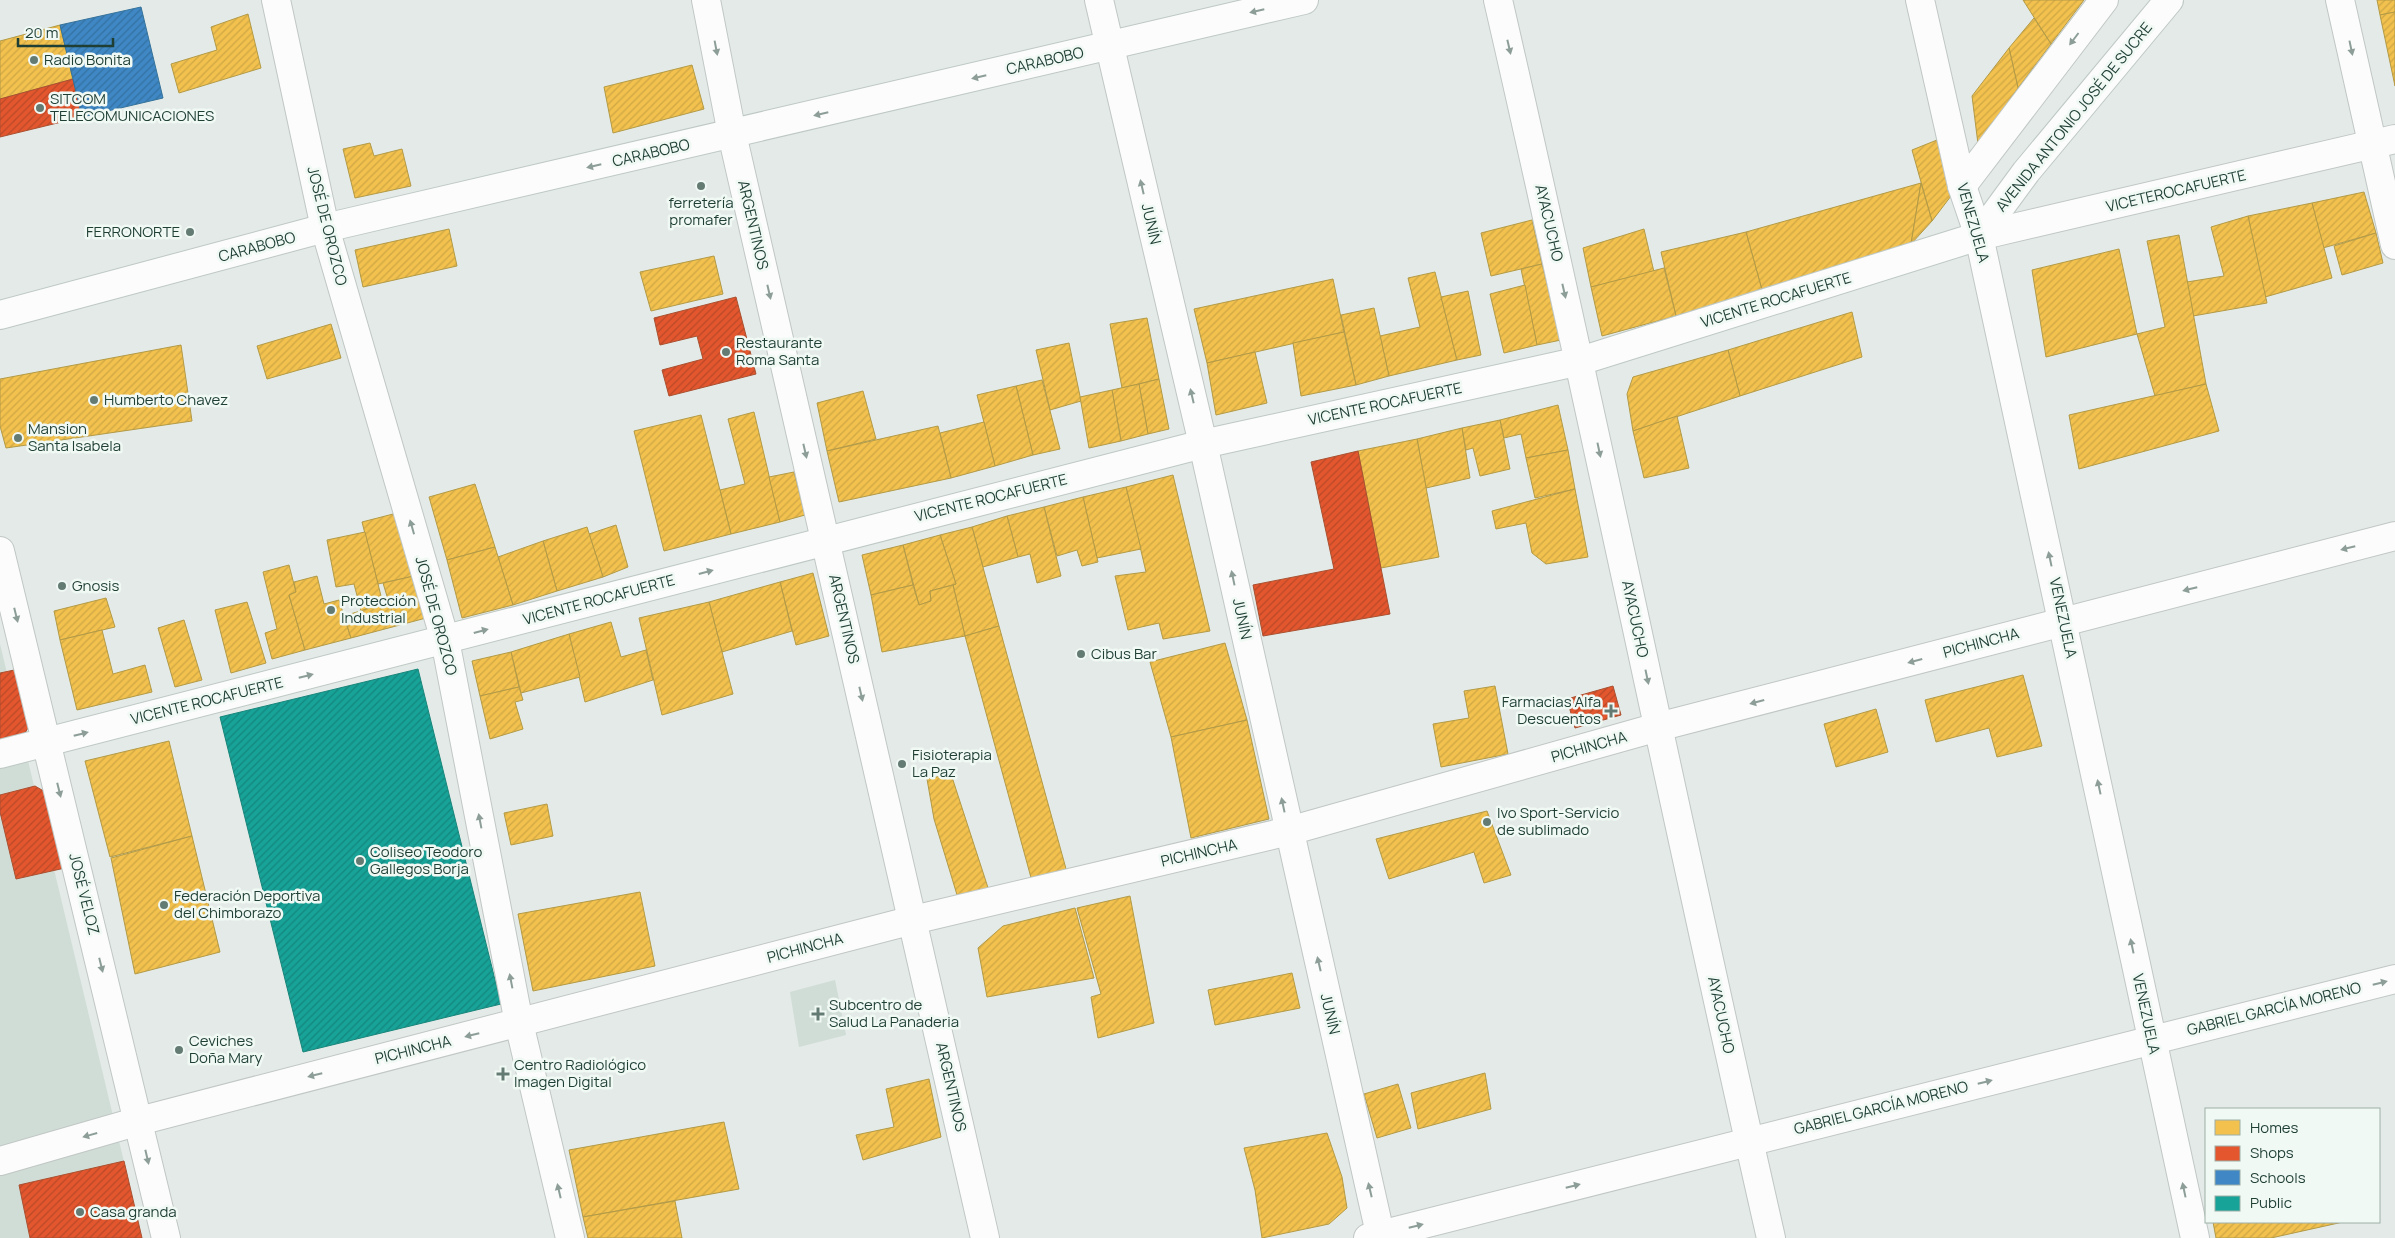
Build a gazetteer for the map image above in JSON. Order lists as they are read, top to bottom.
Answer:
{
  "streets": {
    "street": [
      "CARABOBO",
      "AVENIDA ANTONIO JOSÉ DE SUCRE",
      "VICETEROCAFUERTE",
      "AYACUCHO",
      "VENEZUELA",
      "JUNÍN",
      "ARGENTINOS",
      "JOSÉ DE OROZCO",
      "VICENTE ROCAFUERTE",
      "PICHINCHA",
      "JOSÉ VELOZ",
      "GABRIEL GARCÍA MORENO"
    ]
  },
  "crossings": [
    ["CARABOBO", "JUNÍN"],
    ["CARABOBO", "ARGENTINOS"],
    ["CARABOBO", "JOSÉ DE OROZCO"],
    ["AVENIDA ANTONIO JOSÉ DE SUCRE", "VICETEROCAFUERTE"],
    ["AVENIDA ANTONIO JOSÉ DE SUCRE", "VENEZUELA"],
    ["AVENIDA ANTONIO JOSÉ DE SUCRE", "VICENTE ROCAFUERTE"],
    ["VICETEROCAFUERTE", "VENEZUELA"],
    ["VICETEROCAFUERTE", "VICENTE ROCAFUERTE"],
    ["AYACUCHO", "VICENTE ROCAFUERTE"],
    ["AYACUCHO", "PICHINCHA"],
    ["AYACUCHO", "GABRIEL GARCÍA MORENO"],
    ["VENEZUELA", "VICENTE ROCAFUERTE"],
    ["VENEZUELA", "PICHINCHA"],
    ["VENEZUELA", "GABRIEL GARCÍA MORENO"],
    ["JUNÍN", "VICENTE ROCAFUERTE"],
    ["JUNÍN", "PICHINCHA"],
    ["JUNÍN", "GABRIEL GARCÍA MORENO"],
    ["ARGENTINOS", "VICENTE ROCAFUERTE"],
    ["ARGENTINOS", "PICHINCHA"],
    ["JOSÉ DE OROZCO", "VICENTE ROCAFUERTE"],
    ["JOSÉ DE OROZCO", "PICHINCHA"],
    ["VICENTE ROCAFUERTE", "JOSÉ VELOZ"],
    ["PICHINCHA", "JOSÉ VELOZ"]
  ],
  "one_way": [
    "CARABOBO",
    "AYACUCHO",
    "VENEZUELA",
    "JUNÍN",
    "ARGENTINOS",
    "JOSÉ DE OROZCO",
    "VICENTE ROCAFUERTE",
    "PICHINCHA",
    "JOSÉ VELOZ",
    "GABRIEL GARCÍA MORENO"
  ],
  "places": {
    "other": [
      "Radio Bonita",
      "SITCOM TELECOMUNICACIONES",
      "ferretería promafer",
      "FERRONORTE",
      "Restaurante Roma Santa",
      "Humberto Chavez",
      "Mansion Santa Isabela",
      "Gnosis",
      "Protección Industrial",
      "Cibus Bar",
      "Fisioterapia La Paz",
      "Ivo Sport-Servicio de sublimado",
      "Coliseo Teodoro Gallegos Borja",
      "Federación Deportiva del Chimborazo",
      "Ceviches Doña Mary",
      "Casa granda"
    ],
    "health": ["Farmacias Alfa Descuentos", "Subcentro de Salud La Panaderia", "Centro Radiológico Imagen Digital"]
  },
  "legend": [
    "Homes",
    "Shops",
    "Schools",
    "Public"
  ],
  "scale_bar": "20 m"
}
